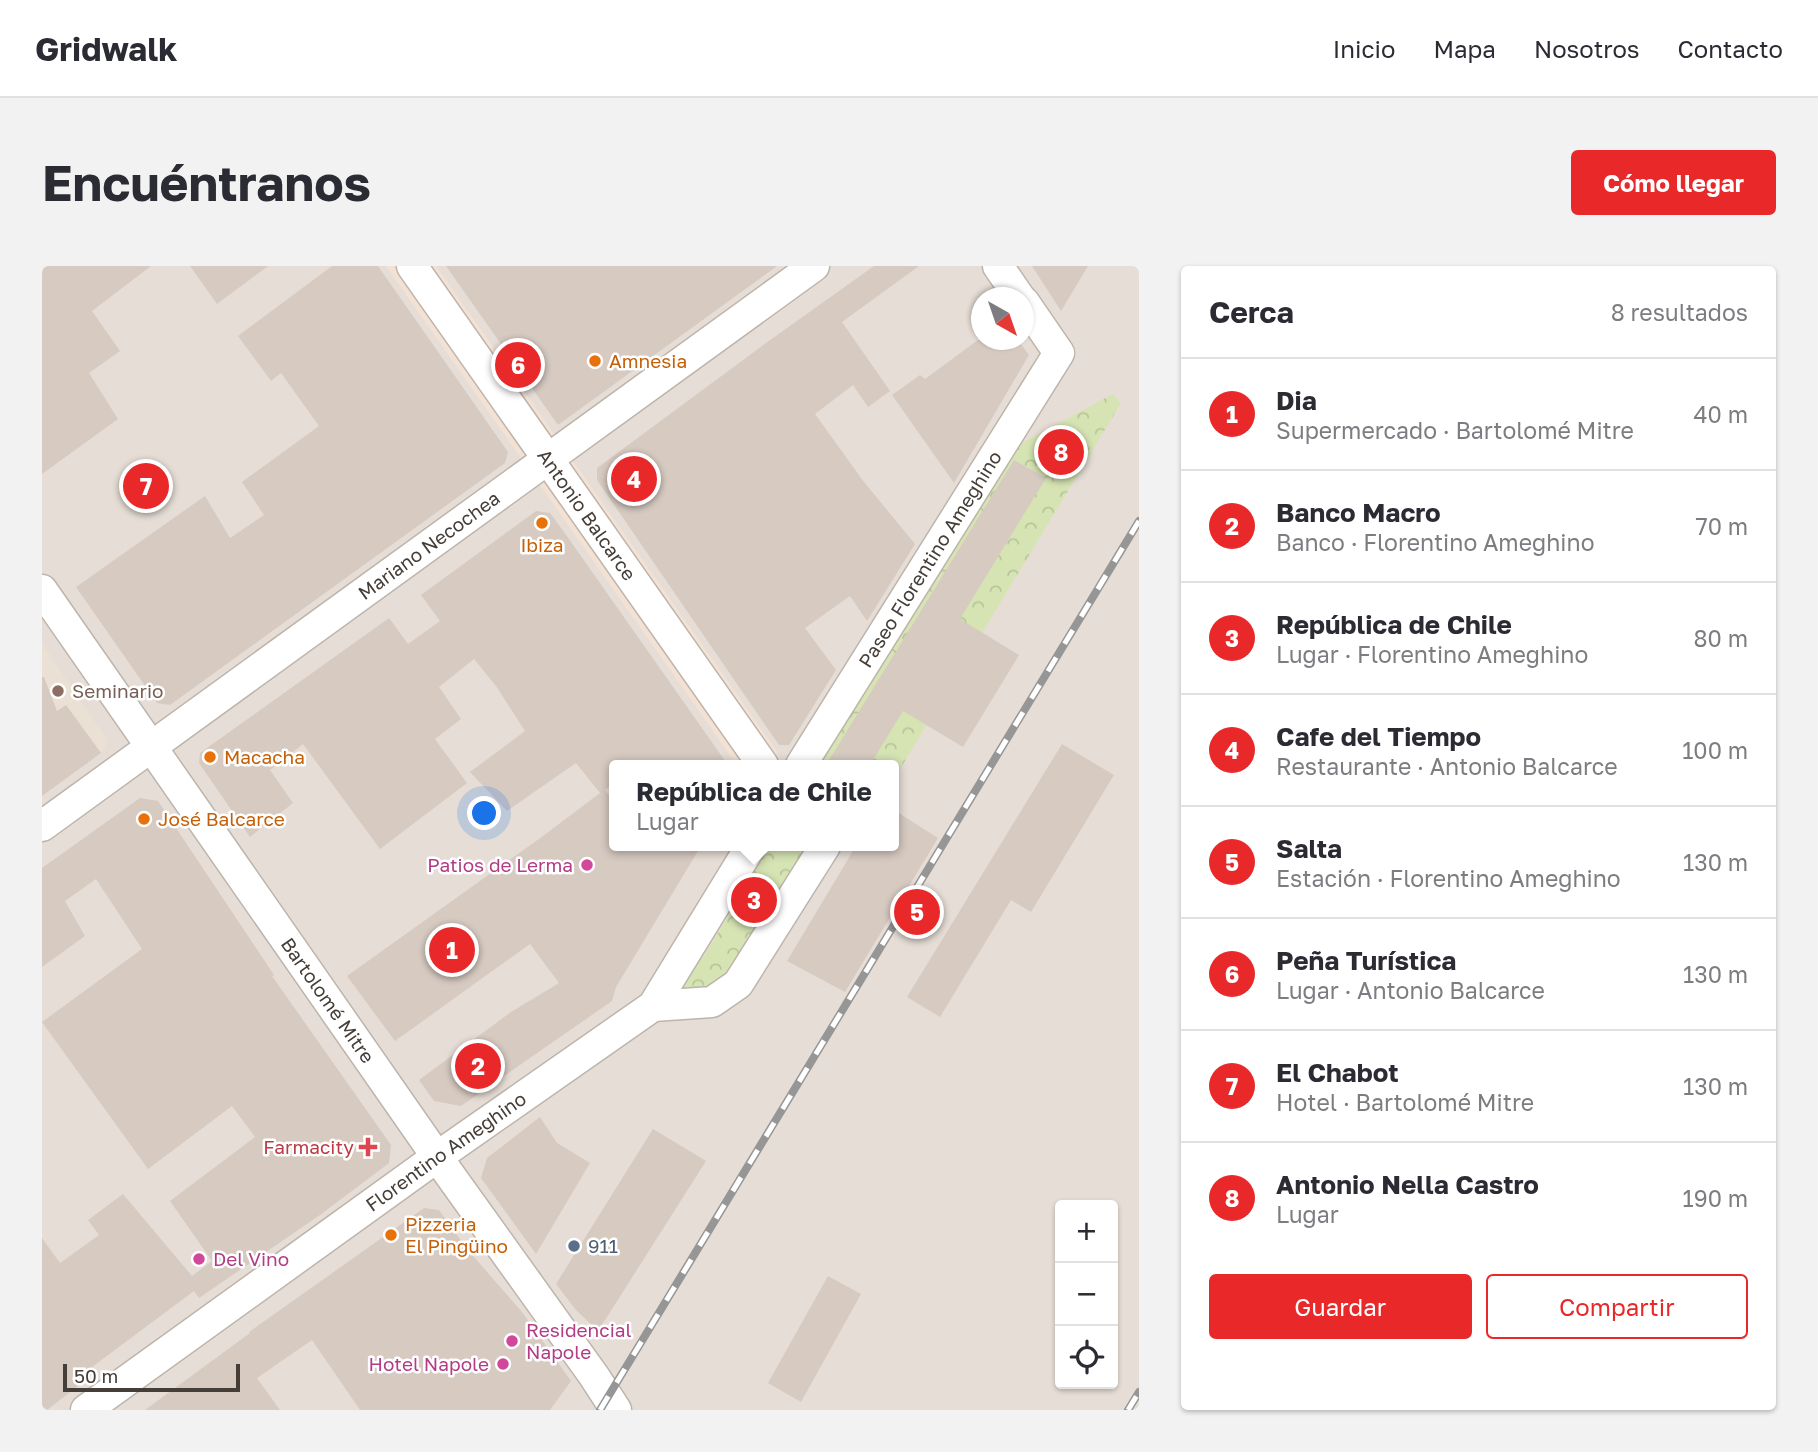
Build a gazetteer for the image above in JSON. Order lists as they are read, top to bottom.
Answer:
{
  "streets": {
    "street": [
      "Antonio Balcarce",
      "Mariano Necochea",
      "Paseo Florentino Ameghino",
      "Bartolomé Mitre",
      "Florentino Ameghino"
    ]
  },
  "crossings": [
    ["Antonio Balcarce", "Mariano Necochea"],
    ["Mariano Necochea", "Bartolomé Mitre"],
    ["Bartolomé Mitre", "Florentino Ameghino"]
  ],
  "places": {
    "other": [
      "Amnesia",
      "Ibiza",
      "Seminario",
      "Macacha",
      "José Balcarce",
      "Patios de Lerma",
      "Pizzeria El Pingüino",
      "911",
      "Del Vino",
      "Residencial Napole",
      "Hotel Napole"
    ],
    "health": ["Farmacity"]
  },
  "scale_bar": "50 m",
  "north": "bottom right",
  "page": {
    "header": "Gridwalk",
    "nav": [
      "Inicio",
      "Mapa",
      "Nosotros",
      "Contacto"
    ],
    "buttons": [
      "Cómo llegar",
      ["Guardar", "Compartir"]
    ],
    "title": "Encuéntranos",
    "heading": ["Cerca", "8 resultados"],
    "pins": [
      "6",
      "8",
      "4",
      "7",
      "3",
      "5",
      "1",
      "2"
    ],
    "list": [
      {
        "mark": "1",
        "name": "Dia",
        "note": "Supermercado · Bartolomé Mitre",
        "value": "40 m"
      },
      {
        "mark": "2",
        "name": "Banco Macro",
        "note": "Banco · Florentino Ameghino",
        "value": "70 m"
      },
      {
        "mark": "3",
        "name": "República de Chile",
        "note": "Lugar · Florentino Ameghino",
        "value": "80 m"
      },
      {
        "mark": "4",
        "name": "Cafe del Tiempo",
        "note": "Restaurante · Antonio Balcarce",
        "value": "100 m"
      },
      {
        "mark": "5",
        "name": "Salta",
        "note": "Estación · Florentino Ameghino",
        "value": "130 m"
      },
      {
        "mark": "6",
        "name": "Peña Turística",
        "note": "Lugar · Antonio Balcarce",
        "value": "130 m"
      },
      {
        "mark": "7",
        "name": "El Chabot",
        "note": "Hotel · Bartolomé Mitre",
        "value": "130 m"
      },
      {
        "mark": "8",
        "name": "Antonio Nella Castro",
        "note": "Lugar",
        "value": "190 m"
      }
    ],
    "popup": ["República de Chile", "Lugar"],
    "map_buttons": ["+", "−"],
    "scale": "50 m"
  }
}
